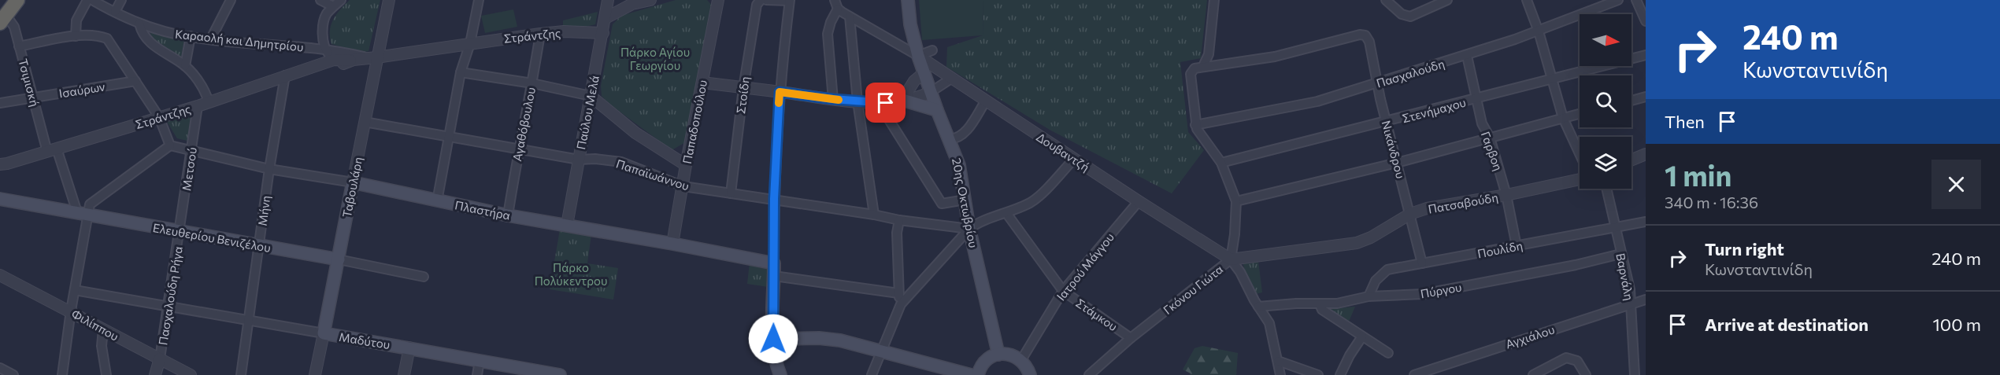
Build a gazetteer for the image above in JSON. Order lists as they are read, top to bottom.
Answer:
{
  "streets": {
    "main road": [
      "Ταβουλάρη",
      "20ης Οκτωβρίου",
      "Πλαστήρα",
      "Ελευθερίου Βενιζέλου",
      "Μαδύτου"
    ],
    "street": [
      "Στράντζης",
      "Καραολή και Δημητρίου",
      "Πασχαλούδη",
      "Τσιμισκή",
      "Ισαύρων",
      "Στοίδη",
      "Στενήμαχου",
      "Παύλου Μελά",
      "Παπαδοπούλου",
      "Αγαθόβουλου",
      "Νικάνδρου",
      "Γαρβοη",
      "Δουβαντζή",
      "Μετσού",
      "Παπαϊωάννου",
      "Πατσαβούδη",
      "Μήνη",
      "Πουλίδη",
      "Ιατρού Μάγγου",
      "Βαρνάλη",
      "Γκόνου Γιώτα",
      "Πύργου",
      "Πασχαλούδη Ρήγα",
      "Στάμκου",
      "Φιλίππου",
      "Αγχιάλου"
    ]
  },
  "crossings": [
    ["Στράντζης", "Τσιμισκή"],
    ["Στράντζης", "Παύλου Μελά"],
    ["Στράντζης", "Αγαθόβουλου"],
    ["Στράντζης", "Μετσού"],
    ["Στράντζης", "Ταβουλάρη"],
    ["Στράντζης", "Μήνη"],
    ["Πασχαλούδη", "Νικάνδρου"],
    ["Πασχαλούδη", "Γαρβοη"],
    ["Πασχαλούδη", "Γκόνου Γιώτα"],
    ["Τσιμισκή", "Ισαύρων"],
    ["Τσιμισκή", "Ελευθερίου Βενιζέλου"],
    ["Στοίδη", "Παπαϊωάννου"],
    ["Στενήμαχου", "Νικάνδρου"],
    ["Στενήμαχου", "Γαρβοη"],
    ["Στενήμαχου", "Γκόνου Γιώτα"],
    ["Παύλου Μελά", "Παπαϊωάννου"],
    ["Παύλου Μελά", "Πλαστήρα"],
    ["Παπαδοπούλου", "Παπαϊωάννου"],
    ["Παπαδοπούλου", "Πλαστήρα"],
    ["Αγαθόβουλου", "Παπαϊωάννου"],
    ["Αγαθόβουλου", "Πλαστήρα"],
    ["Νικάνδρου", "Πατσαβούδη"],
    ["Νικάνδρου", "Πουλίδη"],
    ["Γαρβοη", "Πατσαβούδη"],
    ["Γαρβοη", "Πουλίδη"],
    ["Δουβαντζή", "20ης Οκτωβρίου"],
    ["Δουβαντζή", "Πατσαβούδη"],
    ["Δουβαντζή", "Ιατρού Μάγγου"],
    ["Δουβαντζή", "Γκόνου Γιώτα"],
    ["Μετσού", "Πλαστήρα"],
    ["Μετσού", "Ελευθερίου Βενιζέλου"],
    ["Μετσού", "Πασχαλούδη Ρήγα"],
    ["Παπαϊωάννου", "Ταβουλάρη"],
    ["Παπαϊωάννου", "20ης Οκτωβρίου"],
    ["Ταβουλάρη", "Πλαστήρα"],
    ["Ταβουλάρη", "Ελευθερίου Βενιζέλου"],
    ["Ταβουλάρη", "Μαδύτου"],
    ["Πατσαβούδη", "Γκόνου Γιώτα"],
    ["Πλαστήρα", "Μήνη"],
    ["Μήνη", "Ελευθερίου Βενιζέλου"],
    ["Μήνη", "Μαδύτου"],
    ["Ελευθερίου Βενιζέλου", "Πασχαλούδη Ρήγα"],
    ["Πουλίδη", "Βαρνάλη"],
    ["Πουλίδη", "Πύργου"],
    ["Ιατρού Μάγγου", "Στάμκου"],
    ["Βαρνάλη", "Πύργου"],
    ["Βαρνάλη", "Αγχιάλου"],
    ["Γκόνου Γιώτα", "Στάμκου"],
    ["Πασχαλούδη Ρήγα", "Φιλίππου"],
    ["Πασχαλούδη Ρήγα", "Μαδύτου"]
  ],
  "parks": ["Πάρκο Αγίου Γεωργίου", "Πάρκο Πολύκεντρου"],
  "north": "right",
  "page": {
    "turn": ["240 m", "Κωνσταντινίδη"],
    "then": "Then",
    "heading": ["1 min", "340 m · 16:36"],
    "list": [
      {
        "name": "Turn right",
        "note": "Κωνσταντινίδη",
        "value": "240 m"
      },
      {
        "name": "Arrive at destination",
        "value": "100 m"
      }
    ]
  }
}
